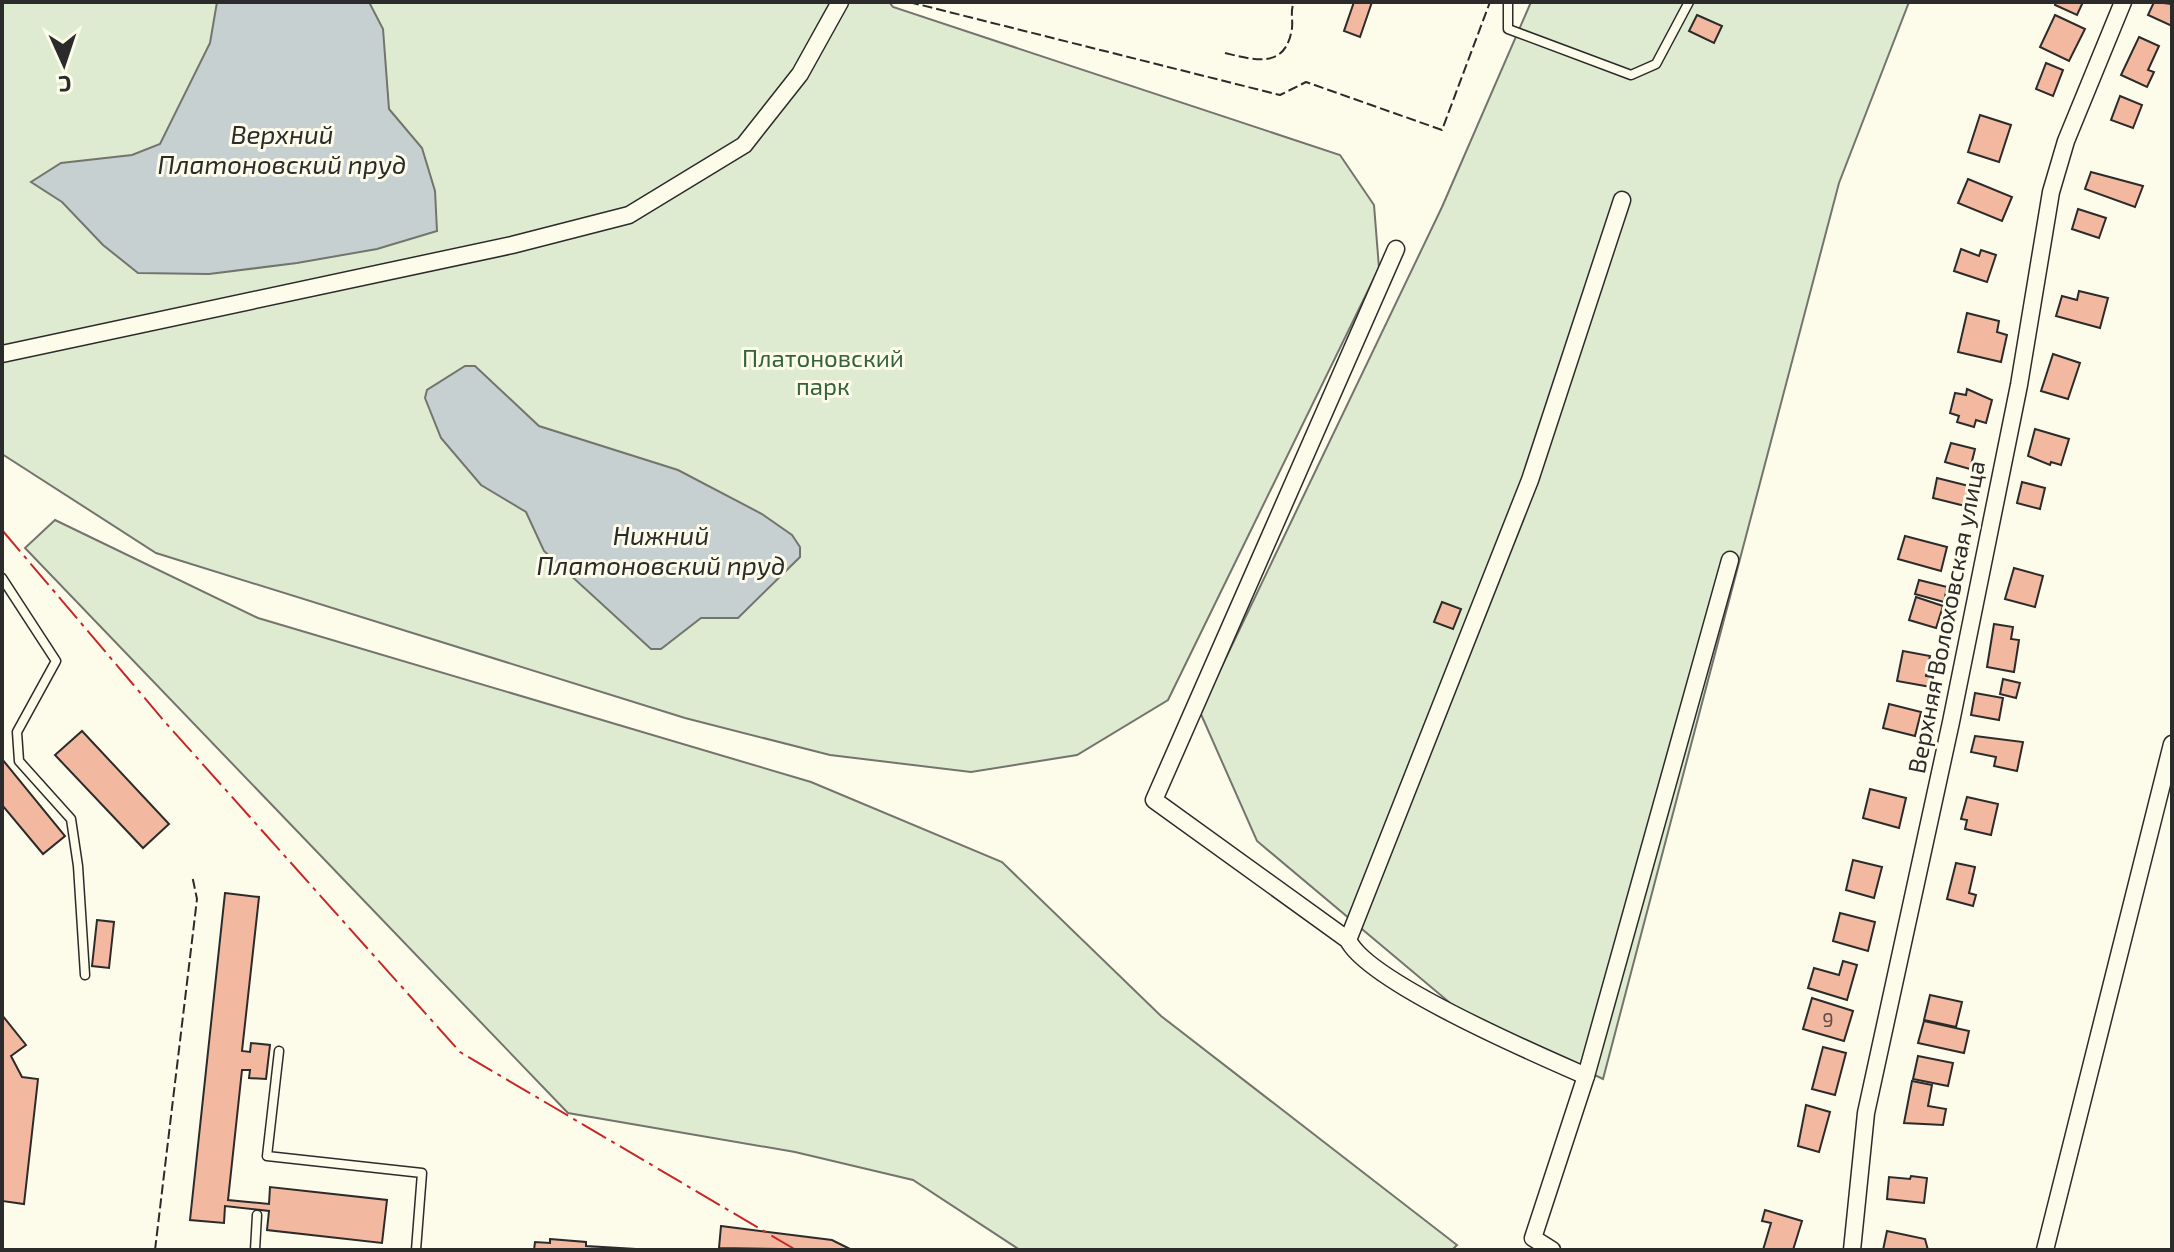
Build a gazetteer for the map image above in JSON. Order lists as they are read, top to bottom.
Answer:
{
  "streets": {
    "street": ["Верхняя Волоховская улица"]
  },
  "water": ["Верхний Платоновский пруд", "Нижний Платоновский пруд"],
  "parks": ["Платоновский парк"],
  "house_numbers": ["9"],
  "north": "bottom"
}
